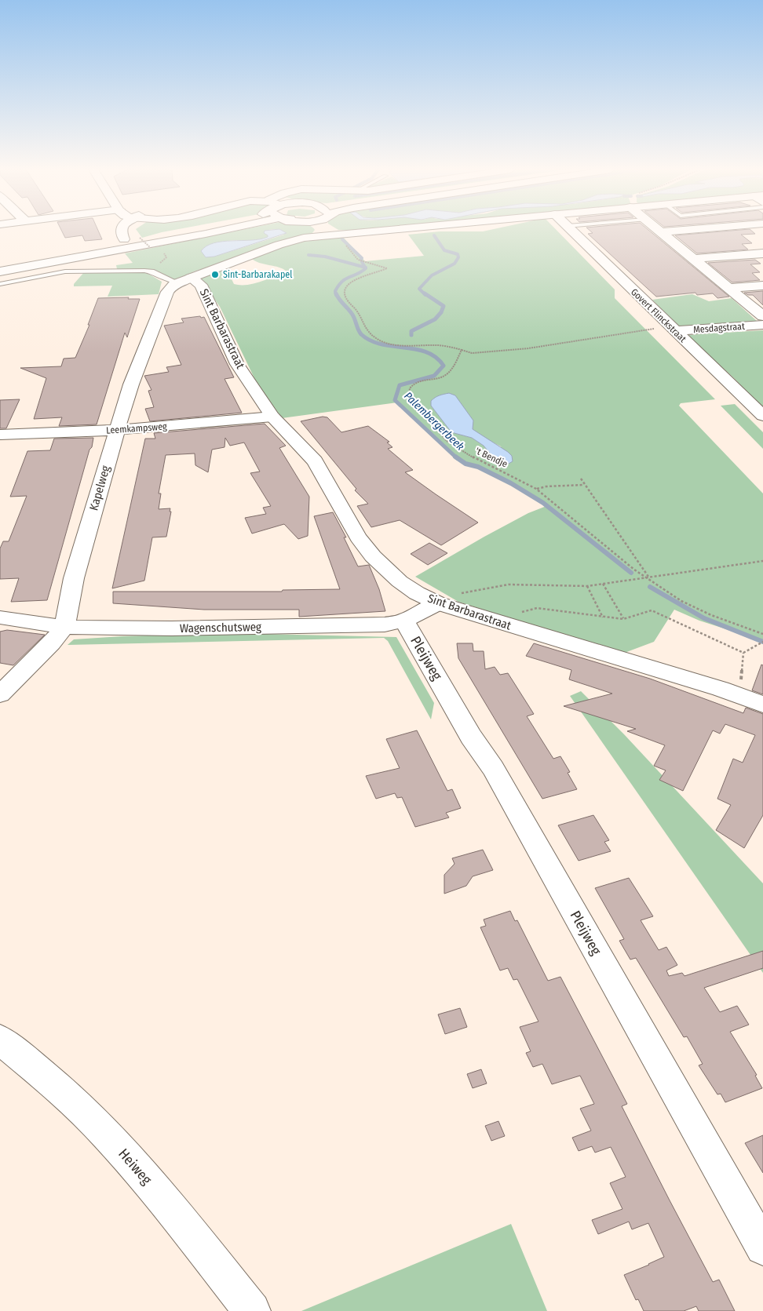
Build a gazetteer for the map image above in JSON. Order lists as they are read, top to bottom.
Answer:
{
  "streets": {
    "street": [
      "Govert Flinckstraat",
      "Mesdagstraat",
      "Sint Barbarastraat",
      "Leemkampsweg",
      "Kapelweg",
      "Wagenschutsweg",
      "Pleijweg",
      "Heiweg"
    ],
    "path": ["'t Bendje"]
  },
  "crossings": [
    ["Govert Flinckstraat", "Mesdagstraat"],
    ["Sint Barbarastraat", "Leemkampsweg"],
    ["Sint Barbarastraat", "Kapelweg"],
    ["Sint Barbarastraat", "Wagenschutsweg"],
    ["Leemkampsweg", "Kapelweg"],
    ["Kapelweg", "Wagenschutsweg"],
    ["Wagenschutsweg", "Pleijweg"]
  ],
  "water": ["Palembergerbeek"],
  "places": ["Sint-Barbarakapel"]
}
